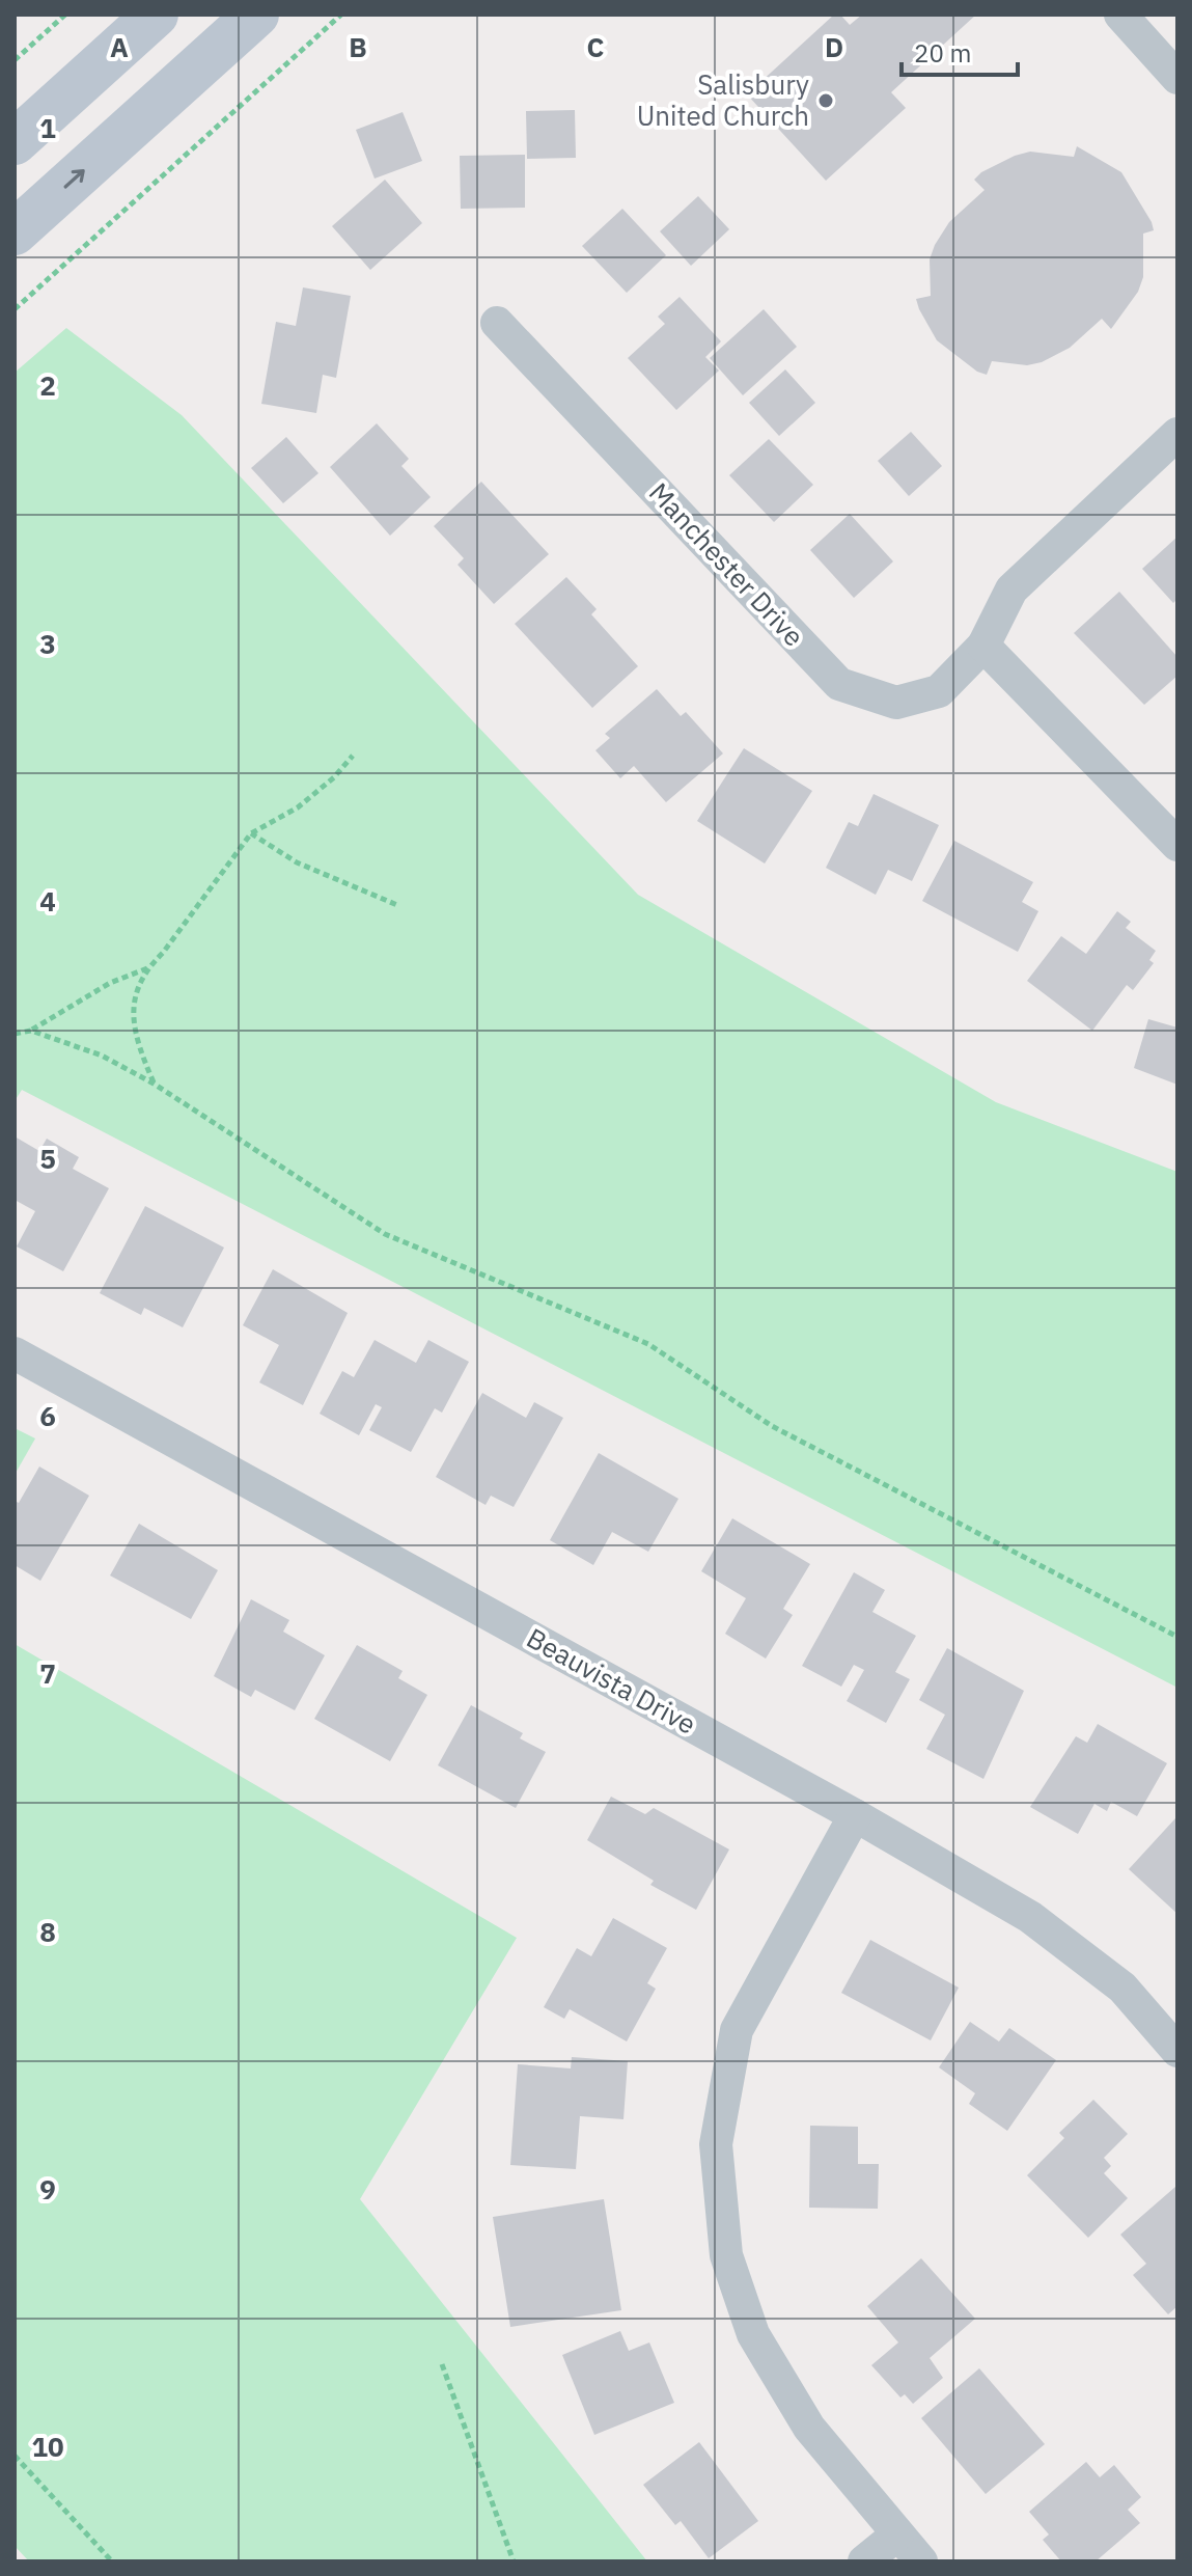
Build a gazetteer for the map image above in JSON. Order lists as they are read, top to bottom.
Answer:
{
  "streets": {
    "street": ["Manchester Drive", "Beauvista Drive"]
  },
  "places": ["Salisbury United Church"],
  "scale_bar": "20 m",
  "grid": {
    "columns": [
      "A",
      "B",
      "C",
      "D"
    ],
    "rows": [
      "1",
      "2",
      "3",
      "4",
      "5",
      "6",
      "7",
      "8",
      "9",
      "10"
    ]
  }
}
